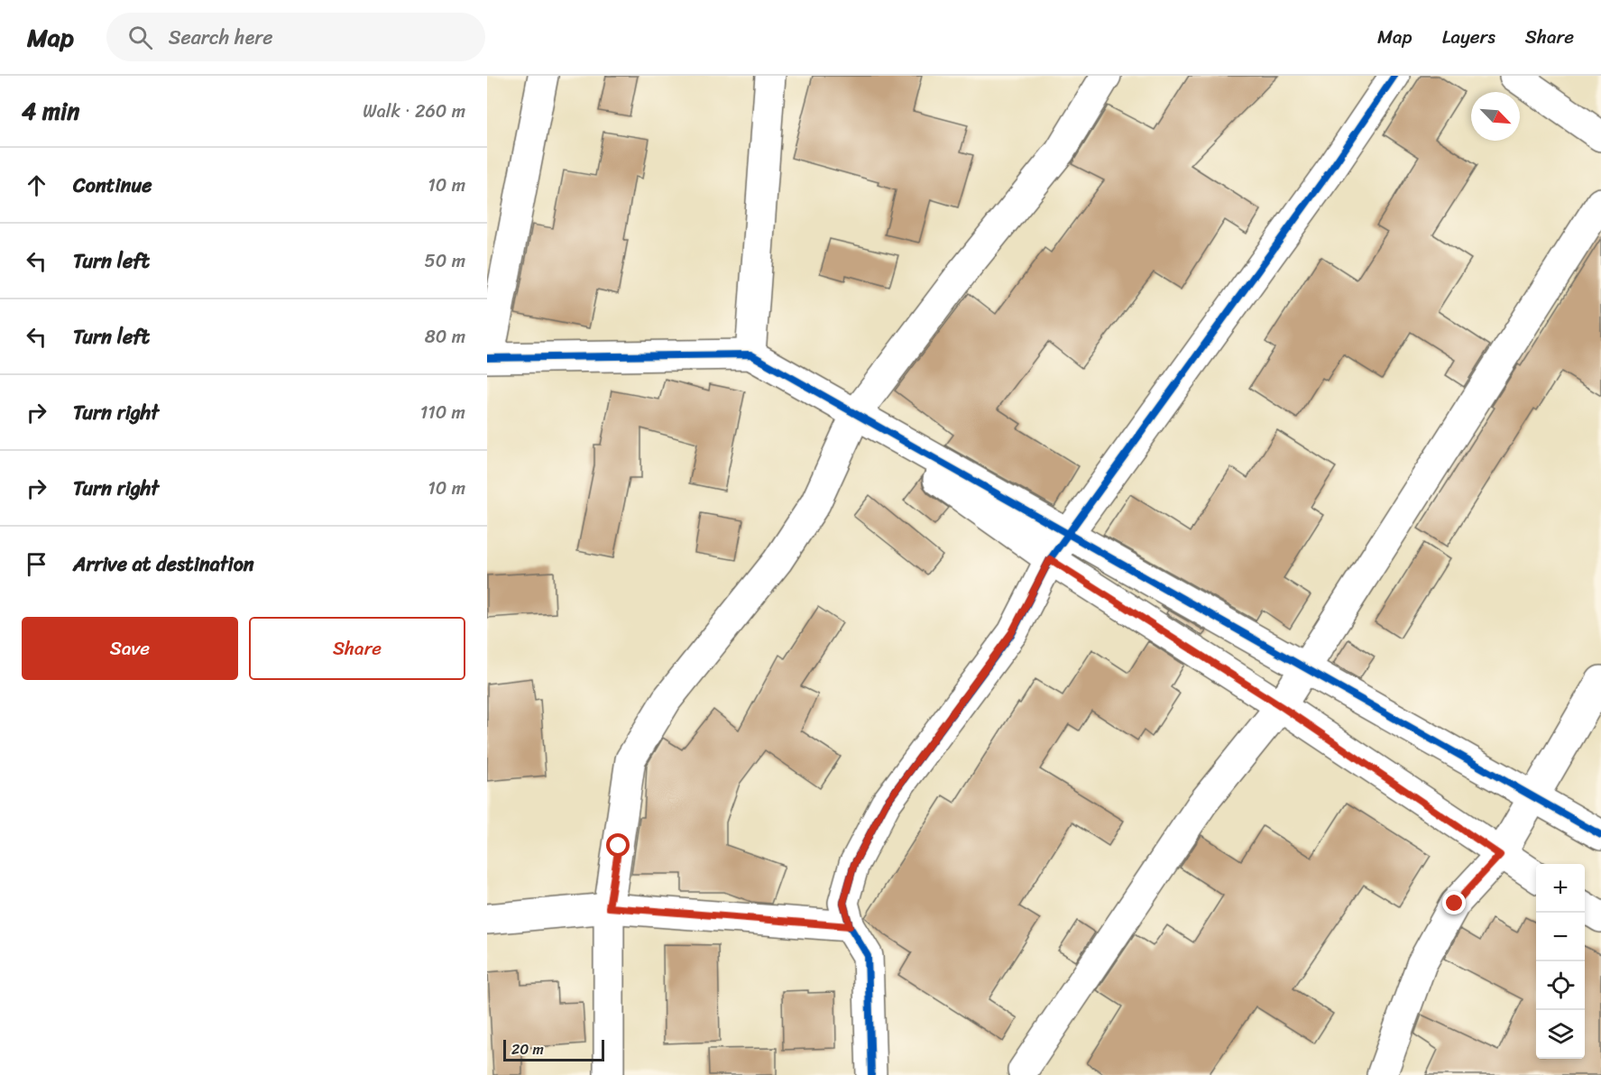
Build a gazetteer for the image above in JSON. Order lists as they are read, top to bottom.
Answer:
{
  "scale_bar": "20 m",
  "north": "bottom right",
  "page": {
    "header": "Map",
    "search": "Search here",
    "nav": ["Map", "Layers", "Share"],
    "heading": ["4 min", "Walk · 260 m"],
    "list": [
      ["Continue", "10 m"],
      ["Turn left", "50 m"],
      ["Turn left", "80 m"],
      ["Turn right", "110 m"],
      ["Turn right", "10 m"],
      "Arrive at destination"
    ],
    "buttons": ["Save", "Share"],
    "map_buttons": ["+", "−"],
    "scale": "20 m"
  }
}
